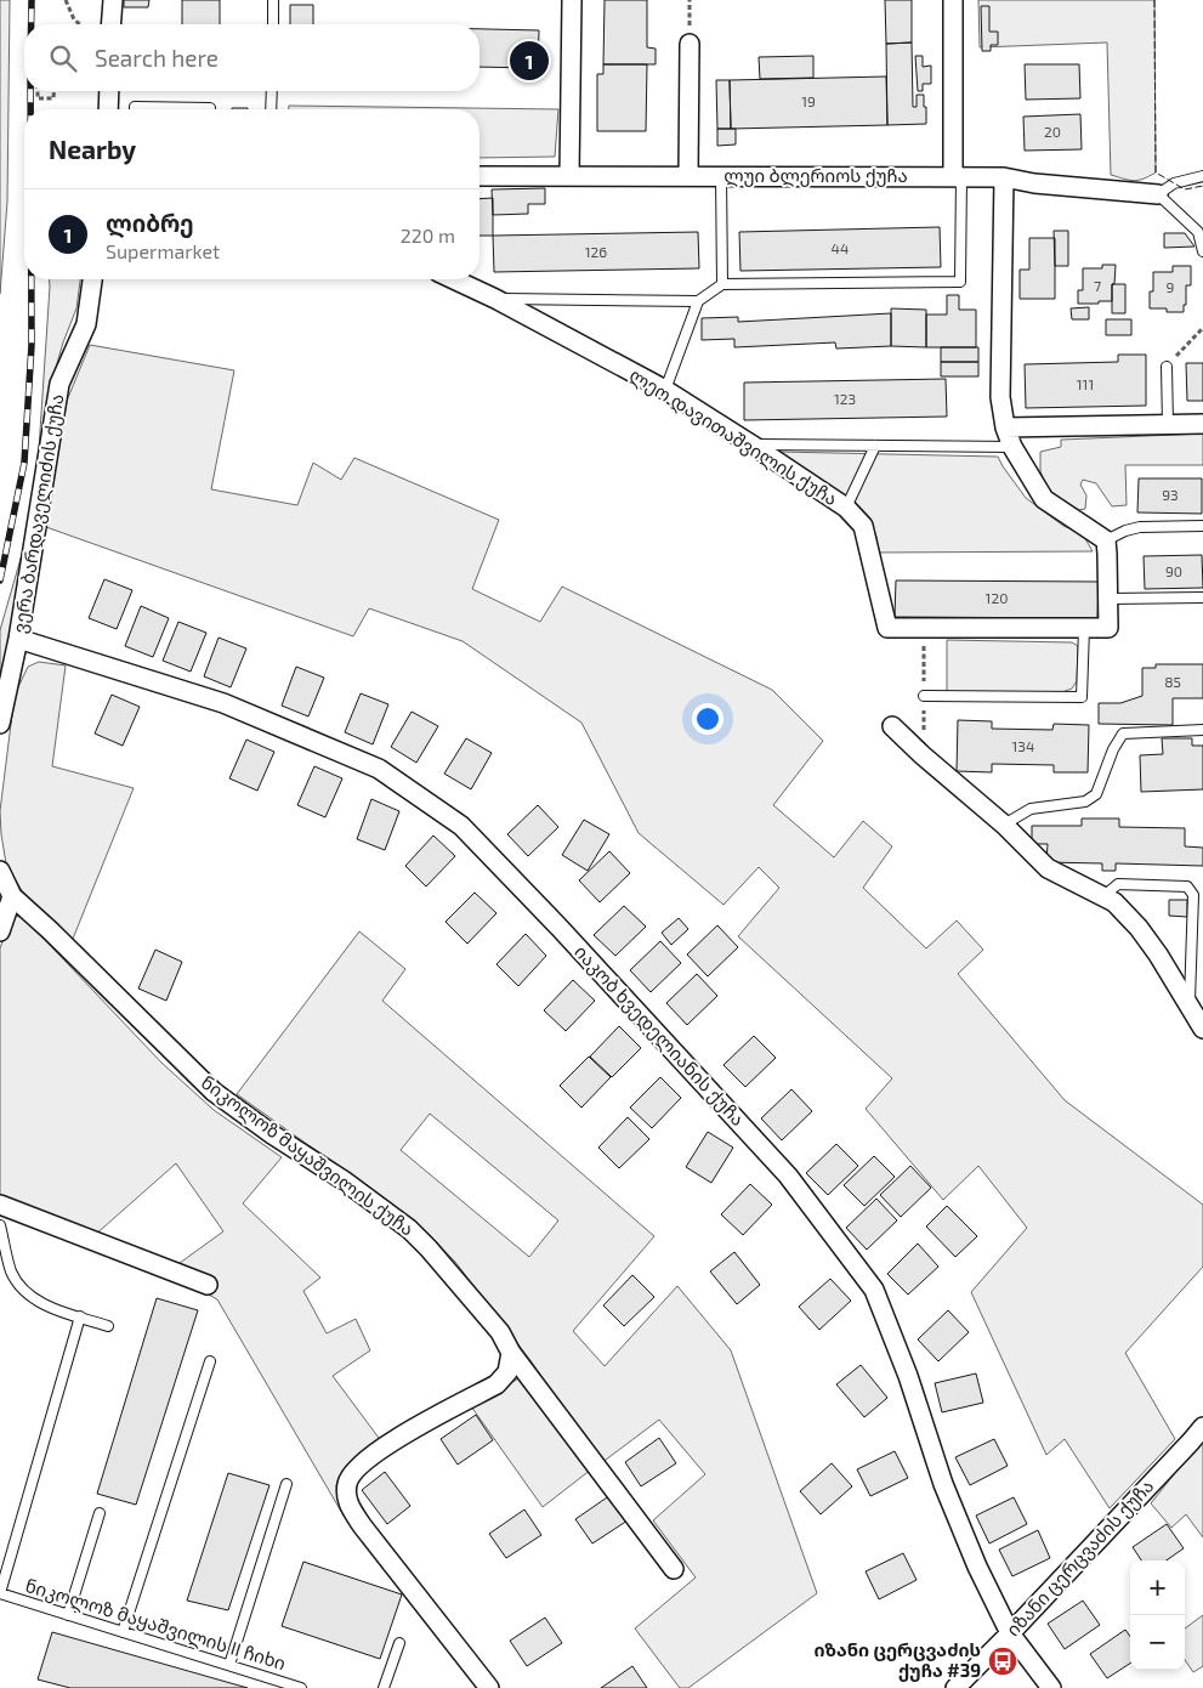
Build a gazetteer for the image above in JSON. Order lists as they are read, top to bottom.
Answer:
{
  "streets": {
    "street": [
      "ლუი ბლერიოს ქუჩა",
      "ლეო დავითაშვილის ქუჩა",
      "ვერა ბარდაველიძის ქუჩა",
      "იაკობ ხვედელიანის ქუჩა",
      "ნიკოლოზ მაყაშვილის ქუჩა",
      "იზანი ცერცვაძის ქუჩა"
    ],
    "lane": ["ნიკოლოზ მაყაშვილის II ჩიხი"]
  },
  "crossings": [
    ["ვერა ბარდაველიძის ქუჩა", "იაკობ ხვედელიანის ქუჩა"],
    ["იაკობ ხვედელიანის ქუჩა", "იზანი ცერცვაძის ქუჩა"]
  ],
  "places": {
    "bus stop": ["იზანი ცერცვაძის ქუჩა #39"]
  },
  "house_numbers": [
    "19",
    "20",
    "44",
    "126",
    "7",
    "9",
    "111",
    "123",
    "93",
    "90",
    "120",
    "85",
    "134"
  ],
  "page": {
    "search": "Search here",
    "pins": "1",
    "heading": "Nearby",
    "list": [
      {
        "mark": "1",
        "name": "ლიბრე",
        "note": "Supermarket",
        "value": "220 m"
      }
    ],
    "map_buttons": ["+", "−"]
  }
}
